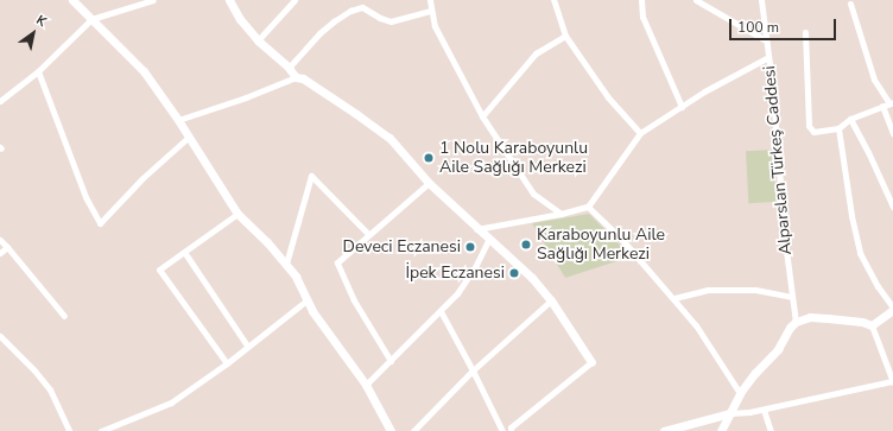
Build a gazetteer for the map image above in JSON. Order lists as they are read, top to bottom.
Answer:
{
  "streets": {
    "street": ["Alparslan Türkeş Caddesi"]
  },
  "places": [
    "1 Nolu Karaboyunlu Aile Sağlığı Merkezi",
    "Karaboyunlu Aile Sağlığı Merkezi",
    "Deveci Eczanesi",
    "İpek Eczanesi"
  ],
  "scale_bar": "100 m",
  "north": "top right"
}
